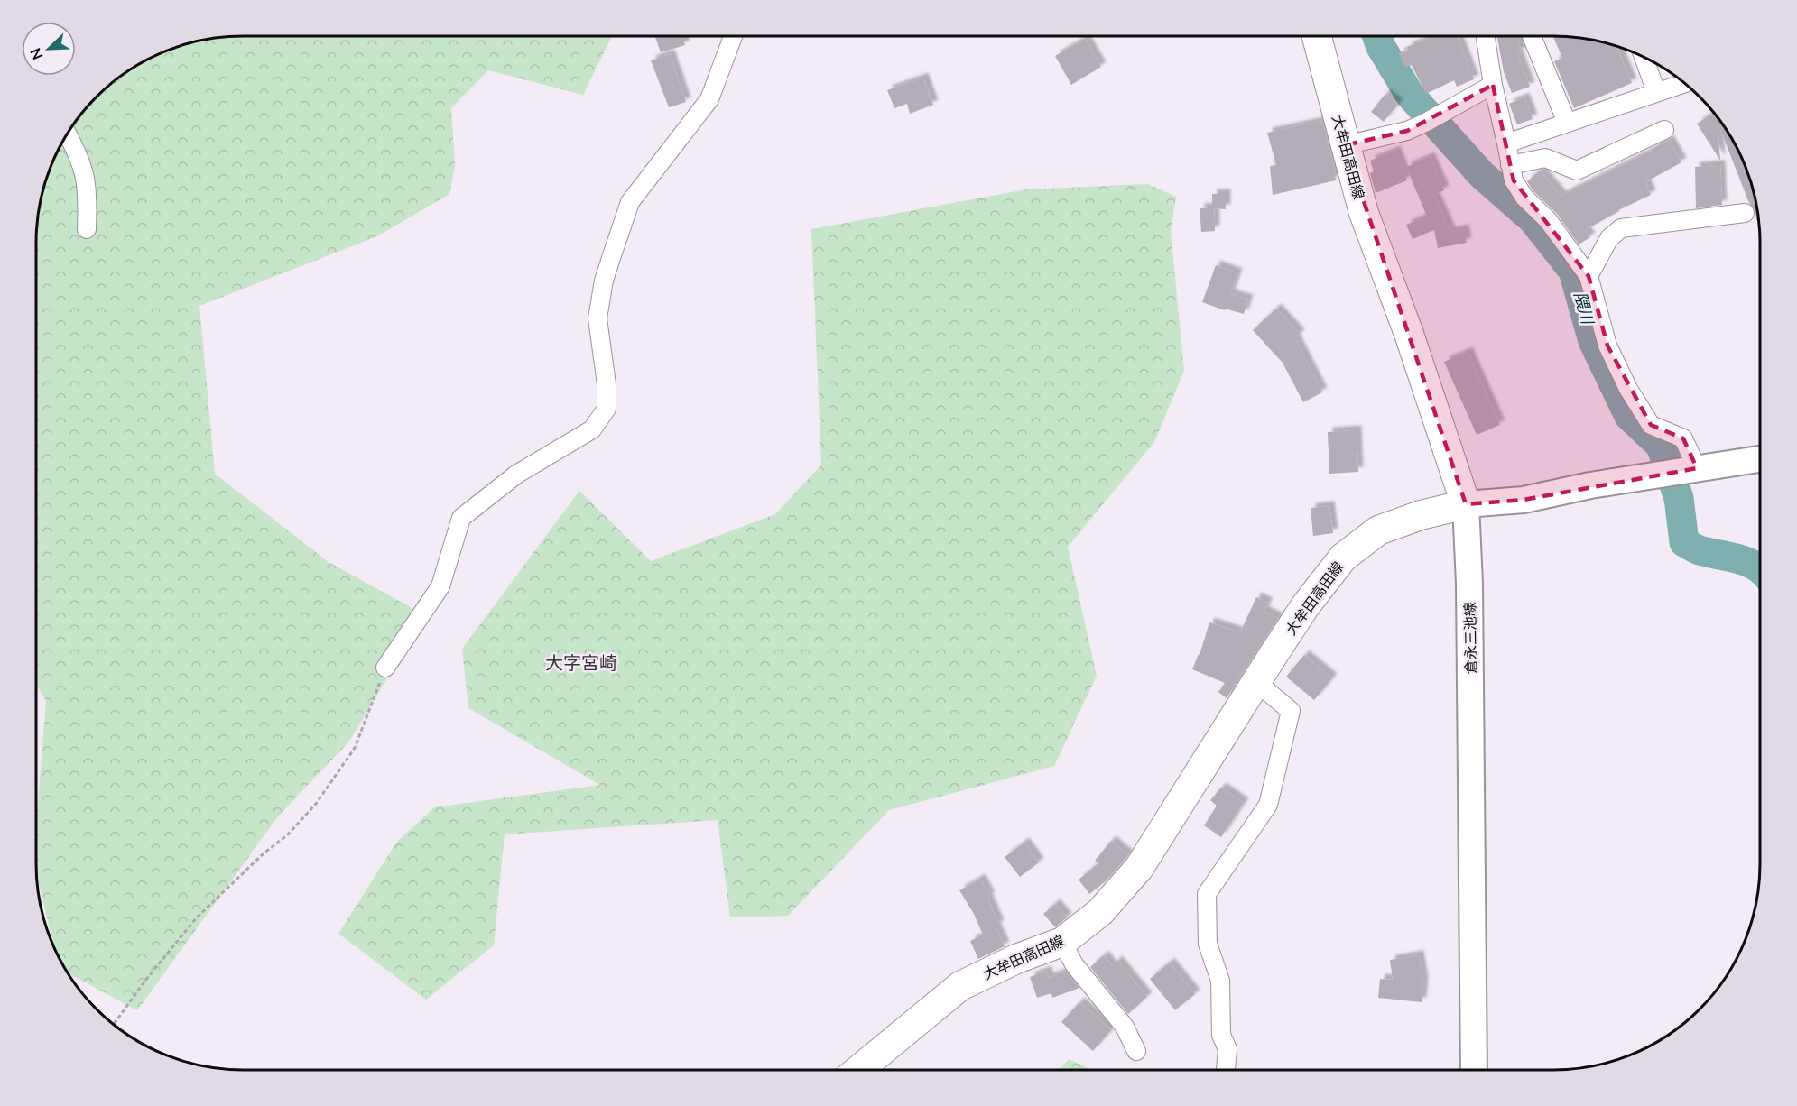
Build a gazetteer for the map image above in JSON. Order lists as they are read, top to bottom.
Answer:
{
  "streets": {
    "main road": ["大牟田高田線", "倉永三池線"]
  },
  "crossings": [
    ["大牟田高田線", "倉永三池線"]
  ],
  "districts": ["大字宮崎"],
  "water": ["隈川"],
  "north": "bottom left"
}
